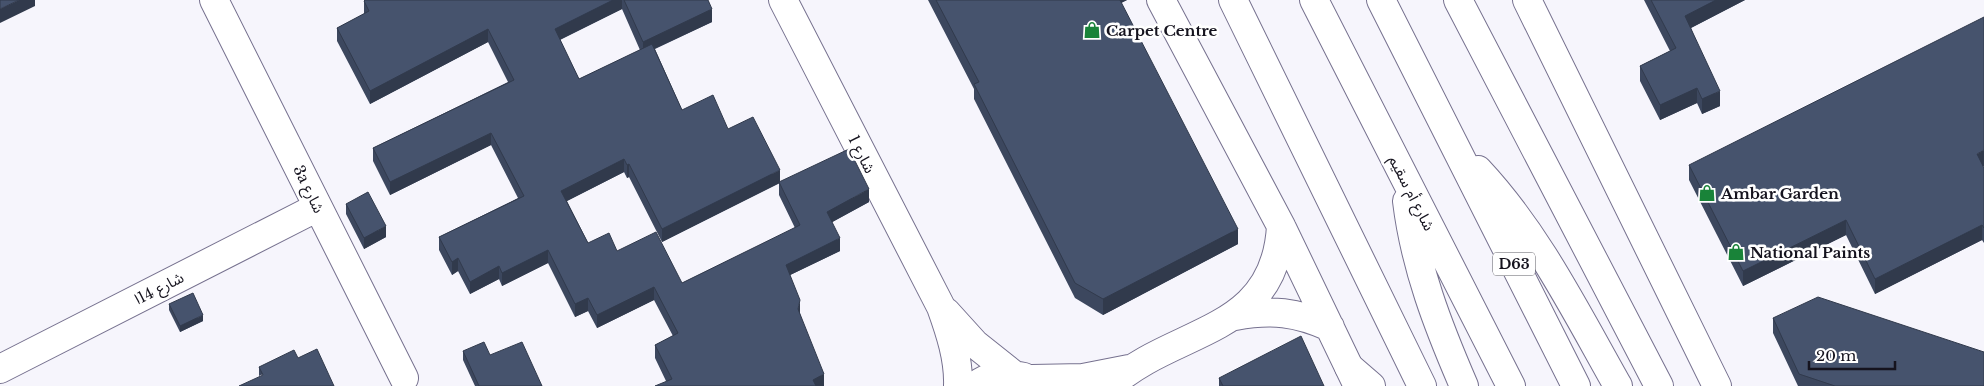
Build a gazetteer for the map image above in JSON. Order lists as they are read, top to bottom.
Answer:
{
  "streets": {
    "street": [
      "شارع 1",
      "3a شارع",
      "شارع أم سقيم",
      "D63",
      "شارع 14ا"
    ]
  },
  "crossings": [
    ["3a شارع", "شارع 14ا"]
  ],
  "places": {
    "shop": ["Carpet Centre", "Ambar Garden", "National Paints"]
  },
  "scale_bar": "20 m"
}
